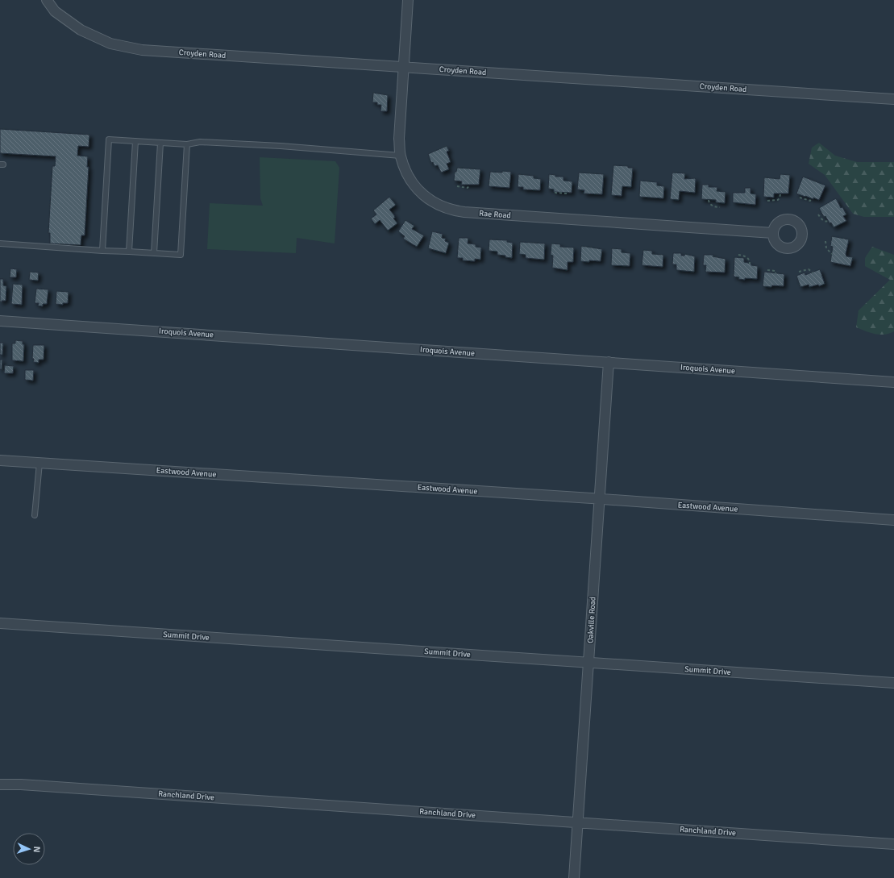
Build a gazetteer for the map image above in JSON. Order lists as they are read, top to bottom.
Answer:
{
  "streets": {
    "street": [
      "Croyden Road",
      "Rae Road",
      "Iroquois Avenue",
      "Eastwood Avenue",
      "Oakville Road",
      "Summit Drive",
      "Ranchland Drive"
    ]
  },
  "crossings": [
    ["Croyden Road", "Rae Road"],
    ["Iroquois Avenue", "Oakville Road"],
    ["Eastwood Avenue", "Oakville Road"],
    ["Oakville Road", "Summit Drive"],
    ["Oakville Road", "Ranchland Drive"]
  ],
  "north": "right"
}
